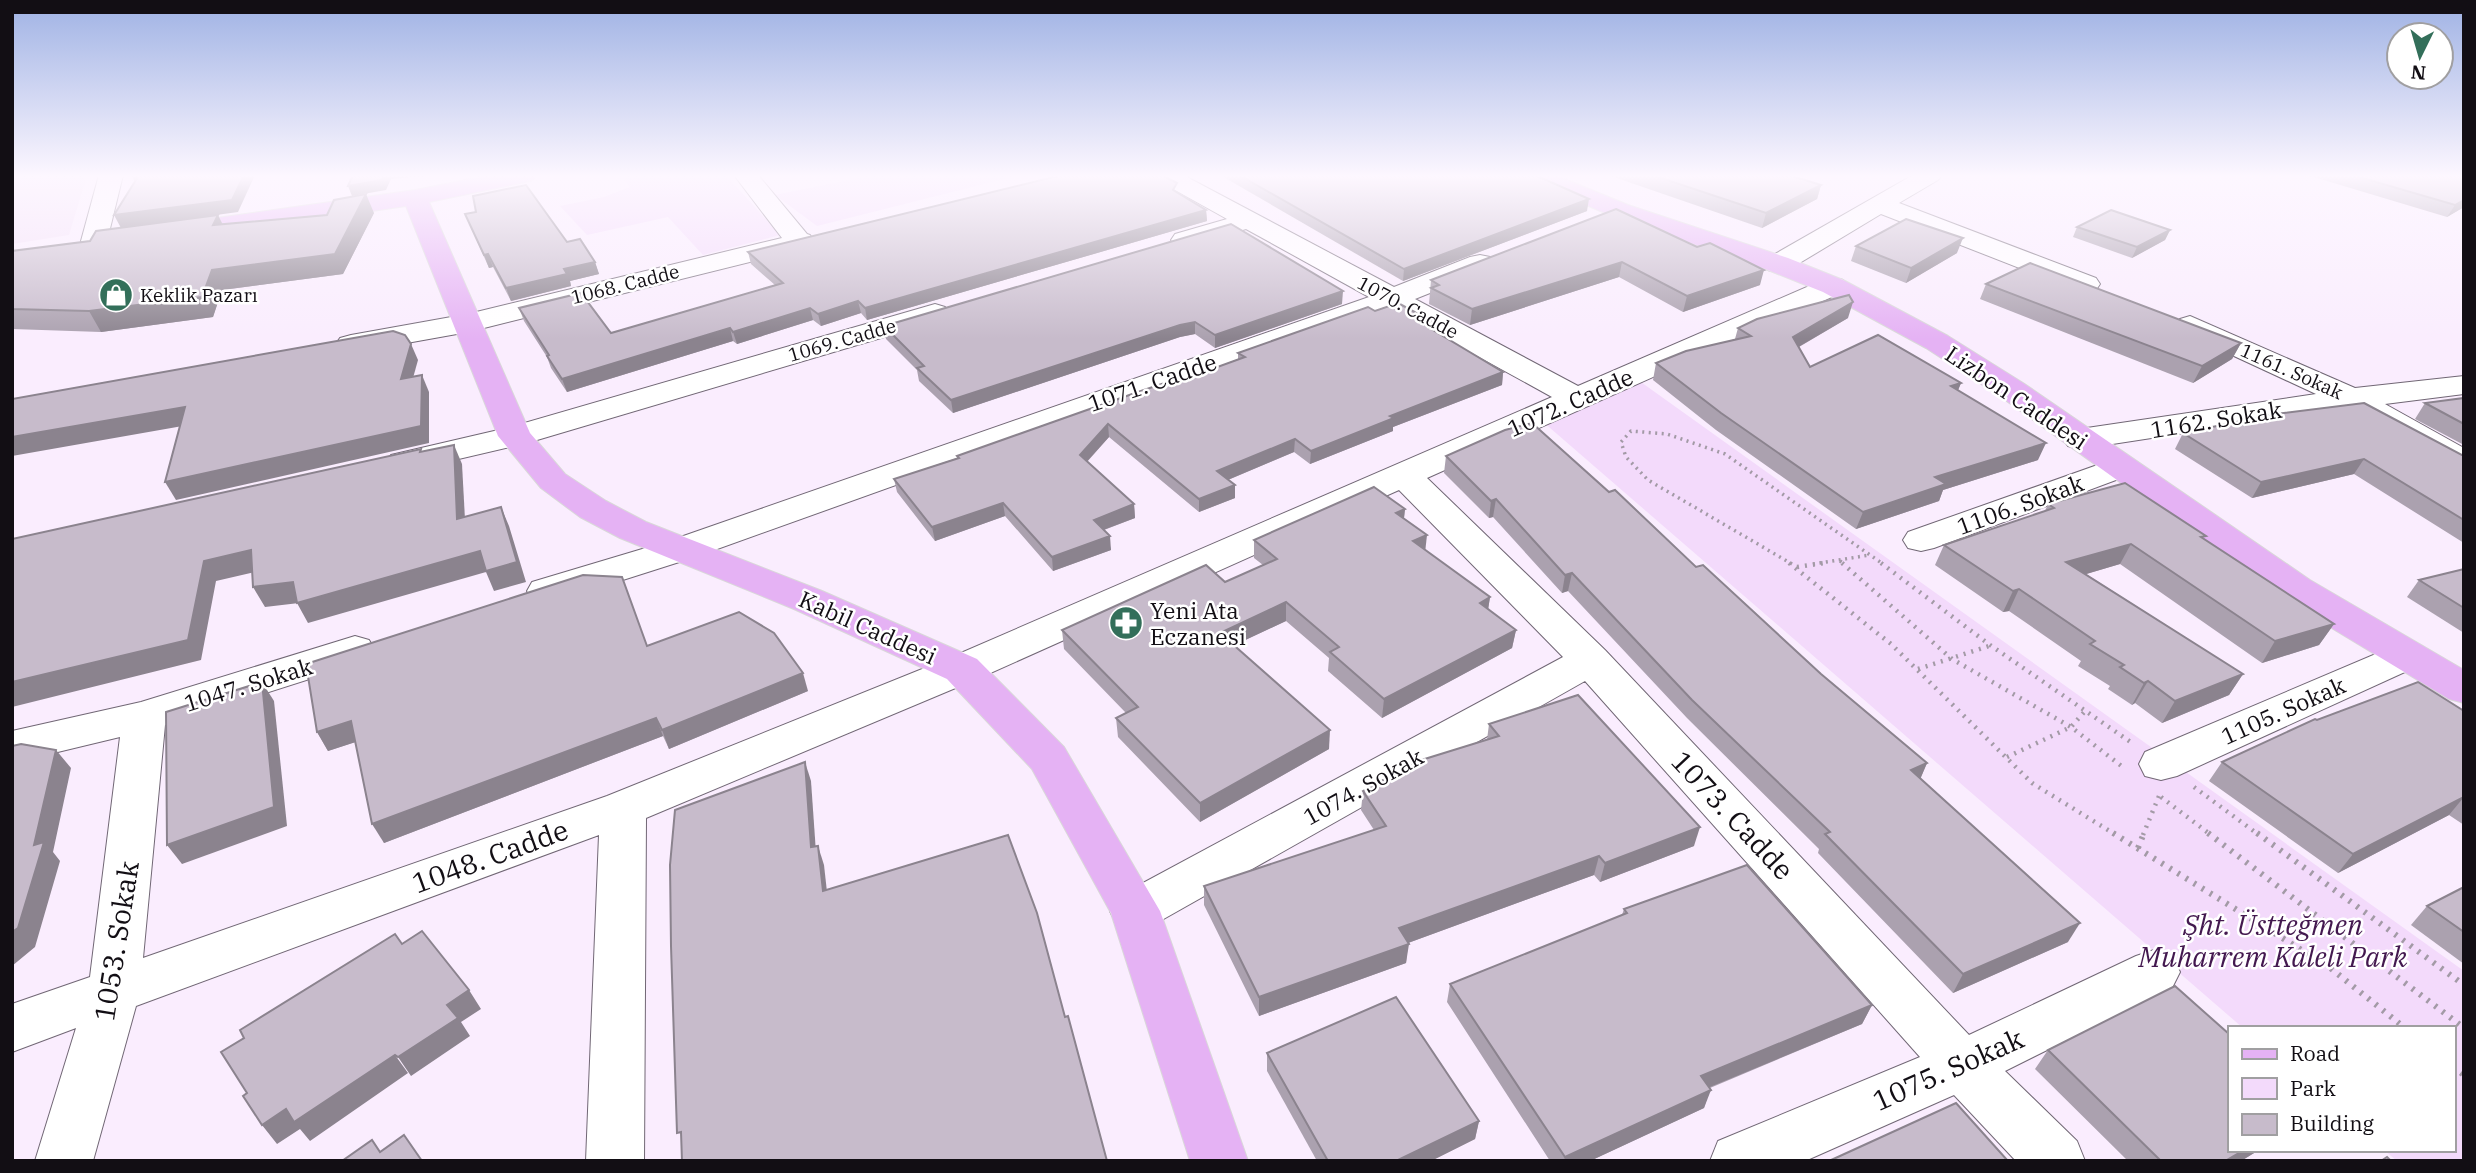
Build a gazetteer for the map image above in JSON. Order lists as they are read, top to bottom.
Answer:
{
  "streets": {
    "main road": ["Lizbon Caddesi", "Kabil Caddesi"],
    "street": [
      "1068. Cadde",
      "1070. Cadde",
      "1069. Cadde",
      "1161. Sokak",
      "1071. Cadde",
      "1072. Cadde",
      "1162. Sokak",
      "1106. Sokak",
      "1047. Sokak",
      "1105. Sokak",
      "1074. Sokak",
      "1073. Cadde",
      "1048. Cadde",
      "1053. Sokak",
      "1075. Sokak"
    ]
  },
  "crossings": [
    ["1068. Cadde", "Kabil Caddesi"],
    ["1070. Cadde", "1071. Cadde"],
    ["1070. Cadde", "1072. Cadde"],
    ["1069. Cadde", "Kabil Caddesi"],
    ["1161. Sokak", "1162. Sokak"],
    ["1071. Cadde", "Kabil Caddesi"],
    ["Lizbon Caddesi", "1072. Cadde"],
    ["Lizbon Caddesi", "1162. Sokak"],
    ["Lizbon Caddesi", "1106. Sokak"],
    ["Lizbon Caddesi", "1105. Sokak"],
    ["1072. Cadde", "Kabil Caddesi"],
    ["1072. Cadde", "1073. Cadde"],
    ["1072. Cadde", "1048. Cadde"],
    ["Kabil Caddesi", "1074. Sokak"],
    ["Kabil Caddesi", "1048. Cadde"],
    ["1047. Sokak", "1053. Sokak"],
    ["1074. Sokak", "1073. Cadde"],
    ["1073. Cadde", "1075. Sokak"],
    ["1048. Cadde", "1053. Sokak"]
  ],
  "parks": ["Şht. Üstteğmen Muharrem Kaleli Park"],
  "places": {
    "shop": ["Keklik Pazarı"],
    "pharmacy": ["Yeni Ata Eczanesi"]
  },
  "legend": ["Road", "Park", "Building"],
  "north": "bottom"
}
